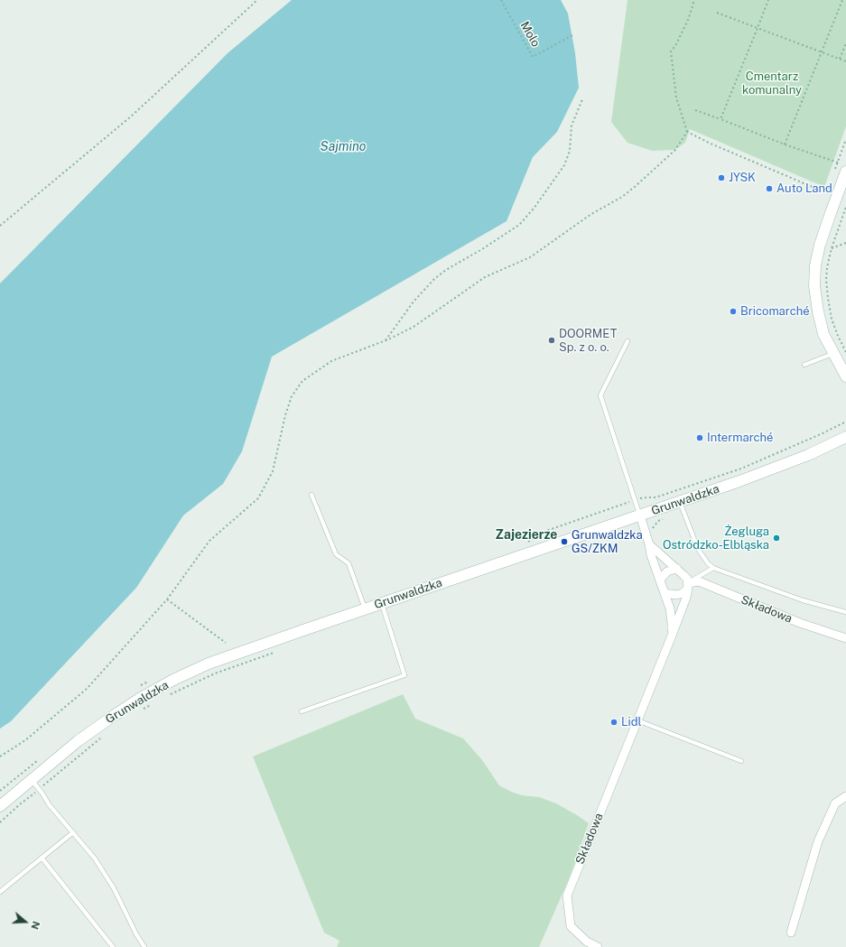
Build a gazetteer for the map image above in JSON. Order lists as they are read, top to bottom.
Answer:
{
  "streets": {
    "main road": ["Grunwaldzka"],
    "street": ["Składowa"],
    "path": ["Molo"]
  },
  "crossings": [
    ["Grunwaldzka", "Składowa"]
  ],
  "districts": ["Zajezierze"],
  "water": ["Sajmino"],
  "parks": ["Cmentarz komunalny"],
  "places": [
    "JYSK",
    "Auto Land",
    "Bricomarché",
    "DOORMET Sp. z o. o.",
    "Intermarché",
    "Żegluga Ostródzko-Elbląska",
    "Grunwaldzka GS/ZKM",
    "Lidl"
  ],
  "north": "right"
}
